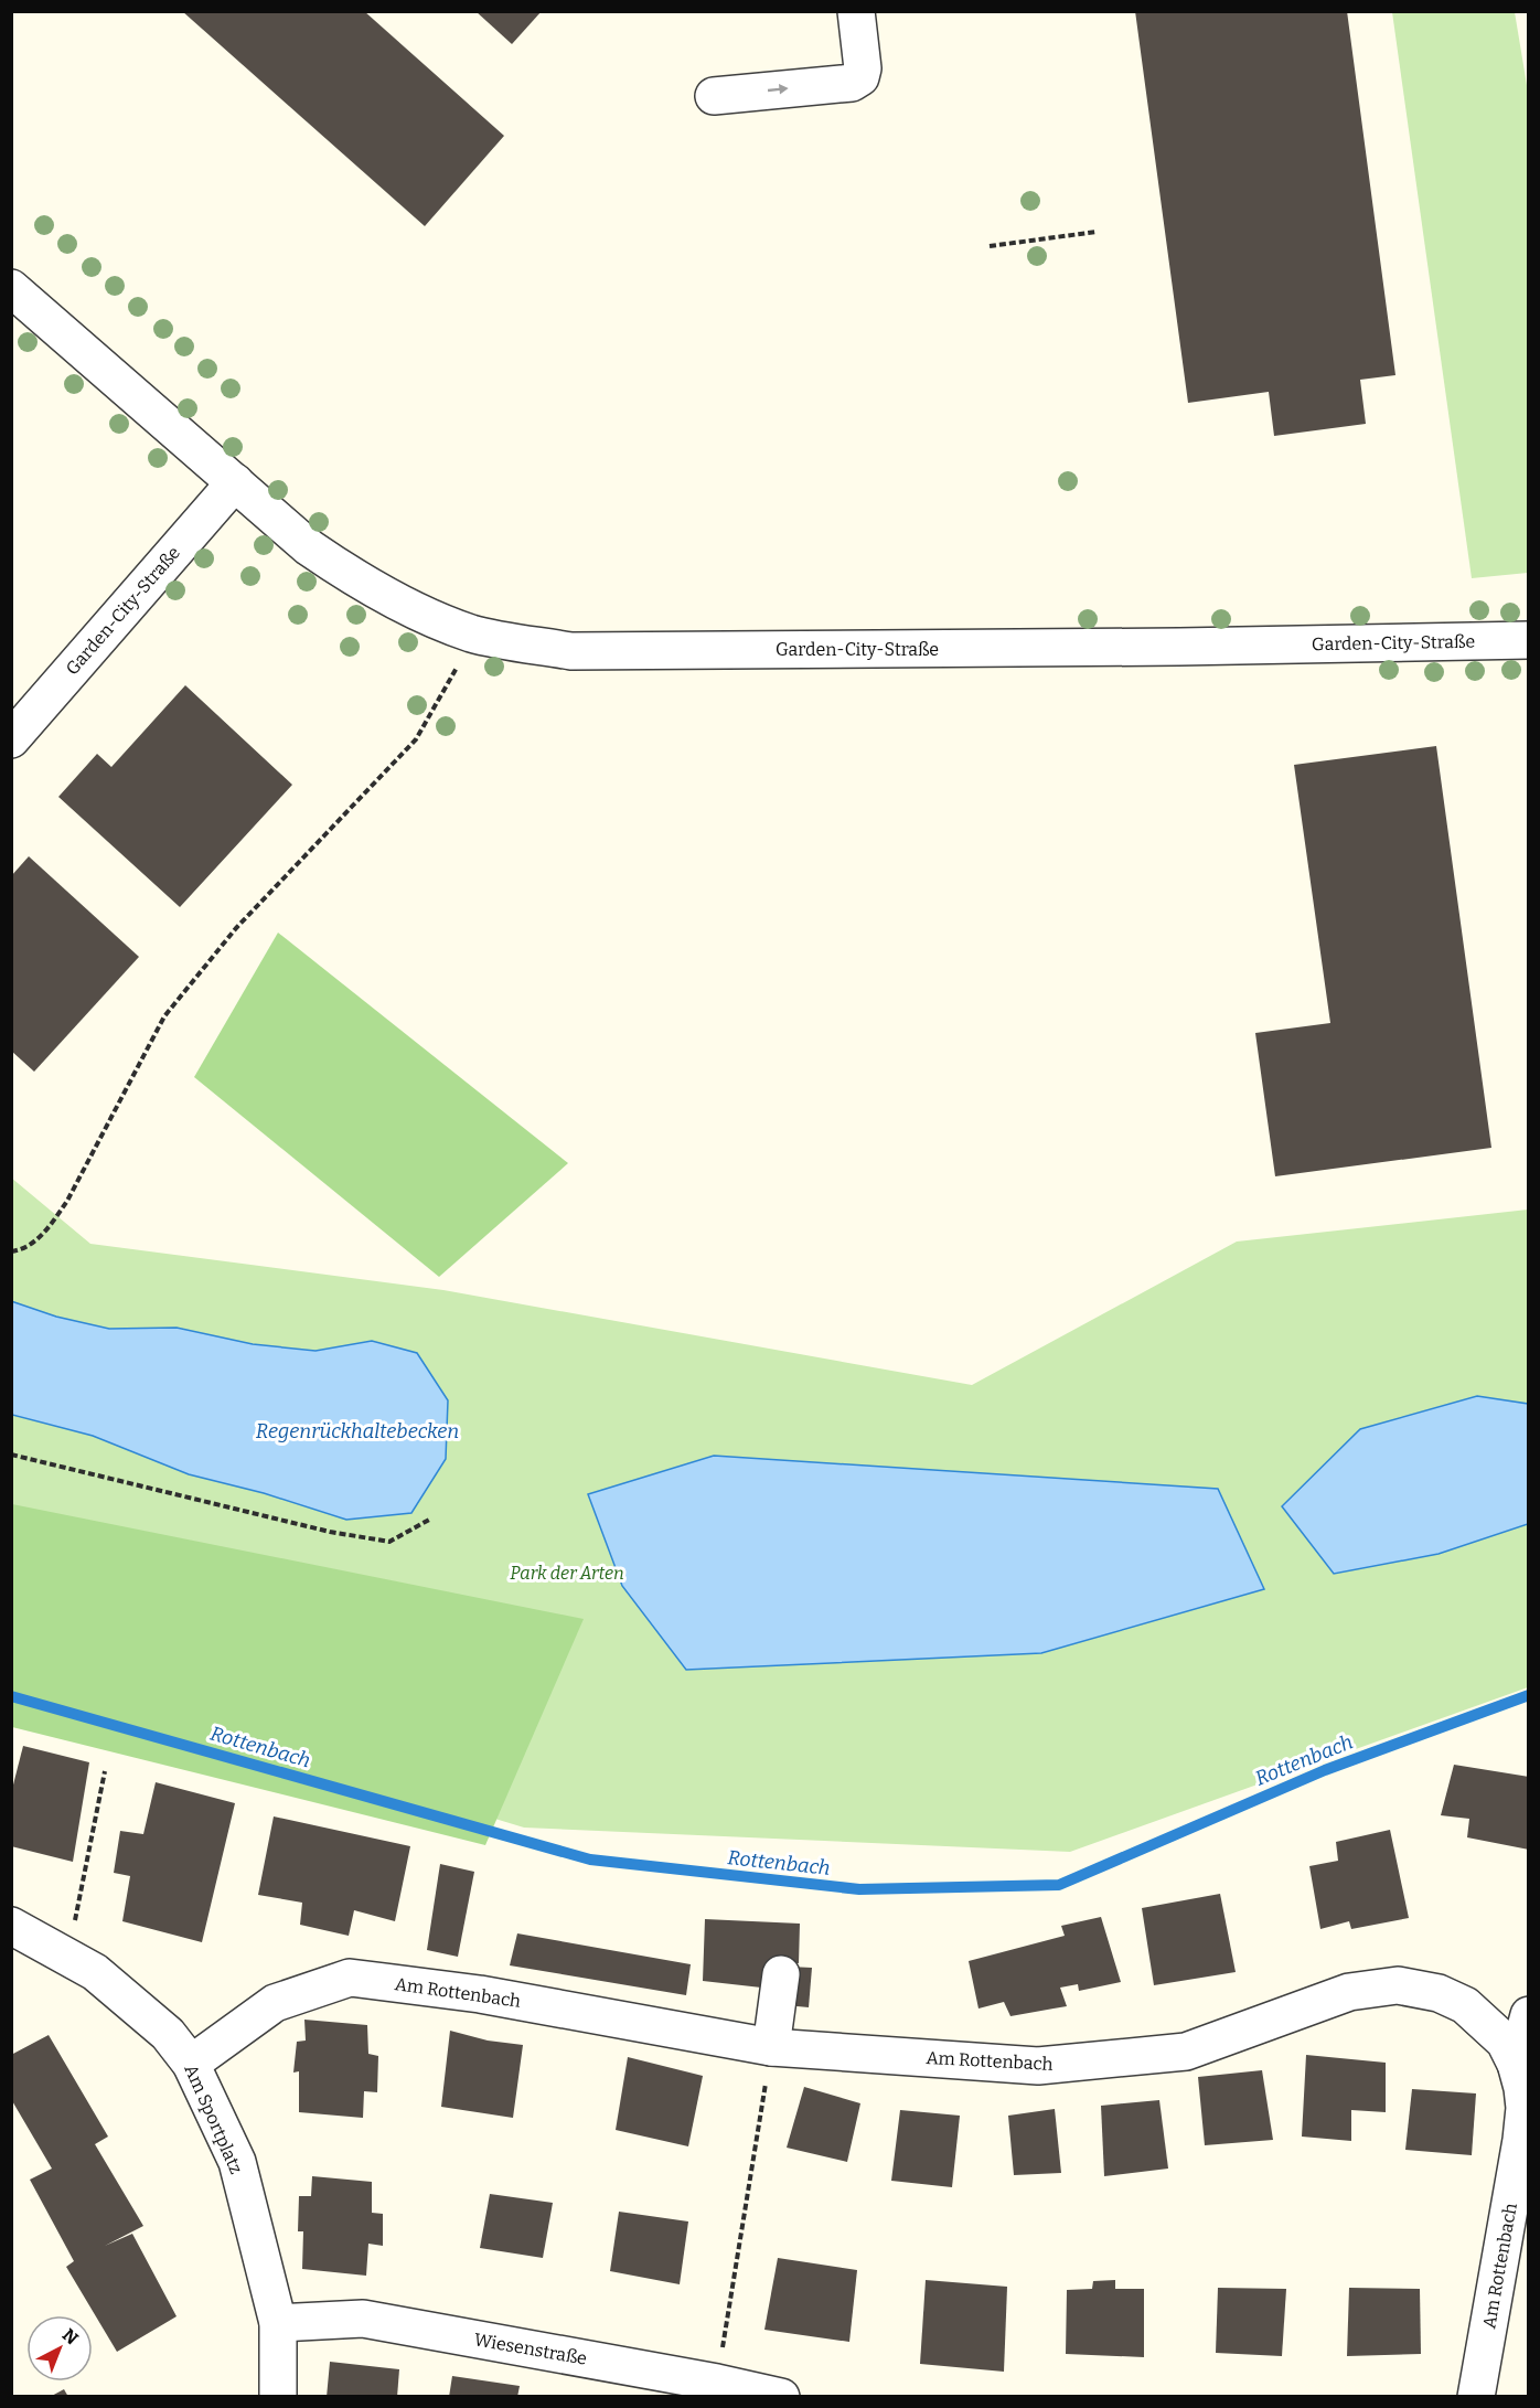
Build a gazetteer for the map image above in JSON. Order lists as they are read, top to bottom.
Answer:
{
  "streets": {
    "street": [
      "Garden-City-Straße",
      "Am Rottenbach",
      "Am Sportplatz",
      "Wiesenstraße"
    ]
  },
  "crossings": [
    ["Am Rottenbach", "Am Sportplatz"],
    ["Am Sportplatz", "Wiesenstraße"]
  ],
  "water": ["Regenrückhaltebecken", "Rottenbach"],
  "parks": ["Park der Arten"],
  "north": "top right"
}
